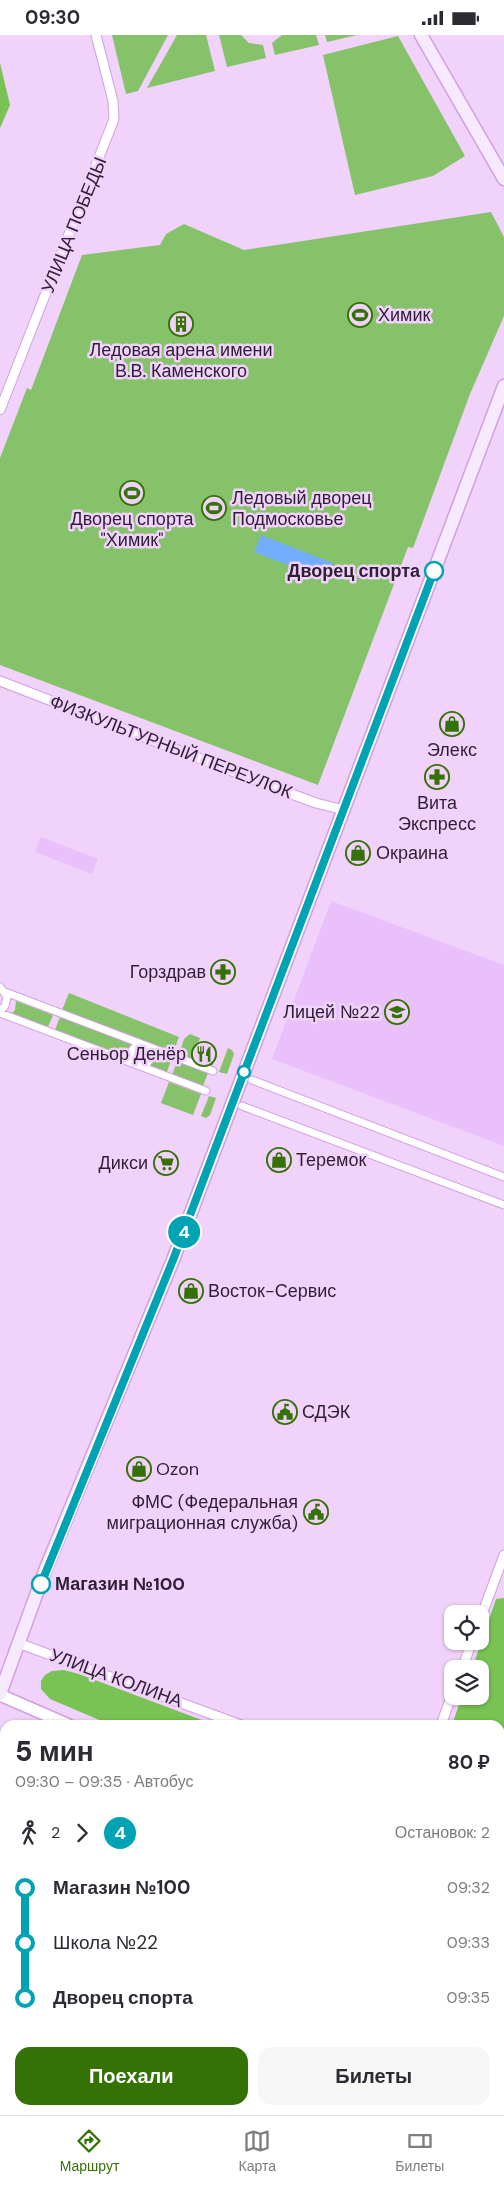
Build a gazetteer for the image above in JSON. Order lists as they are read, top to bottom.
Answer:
{
  "streets": {
    "street": ["УЛИЦА ПОБЕДЫ", "ФИЗКУЛЬТУРНЫЙ ПЕРЕУЛОК", "УЛИЦА КОЛИНА"]
  },
  "places": {
    "sports": ["Химик", "Дворец спорта \"Химик\"", "Ледовый дворец Подмосковье"],
    "building": ["Ледовая арена имени В.В. Каменского"],
    "other": ["Дворец спорта", "Магазин №100"],
    "shop": [
      "Элекс",
      "Окраина",
      "Теремок",
      "Восток-Сервис",
      "Ozon"
    ],
    "pharmacy": ["Вита Экспресс", "Горздрав"],
    "school or university": ["Лицей №22"],
    "restaurant": ["Сеньор Денёр"],
    "supermarket": ["Дикси"],
    "public building": ["СДЭК", "ФМС (Федеральная миграционная служба)"]
  },
  "lines": ["bus line 4"],
  "page": {
    "status": "09:30",
    "on_map": "4",
    "heading": ["5 мин", "09:30 – 09:35 · Автобус", "80 ₽"],
    "legs": ["2", "4", "Остановок: 2"],
    "list": [
      {
        "name": "Магазин №100",
        "value": "09:32"
      },
      {
        "name": "Школа №22",
        "value": "09:33"
      },
      {
        "name": "Дворец спорта",
        "value": "09:35"
      }
    ],
    "buttons": ["Поехали", "Билеты"],
    "tabs": ["Маршрут", "Карта", "Билеты"]
  }
}
